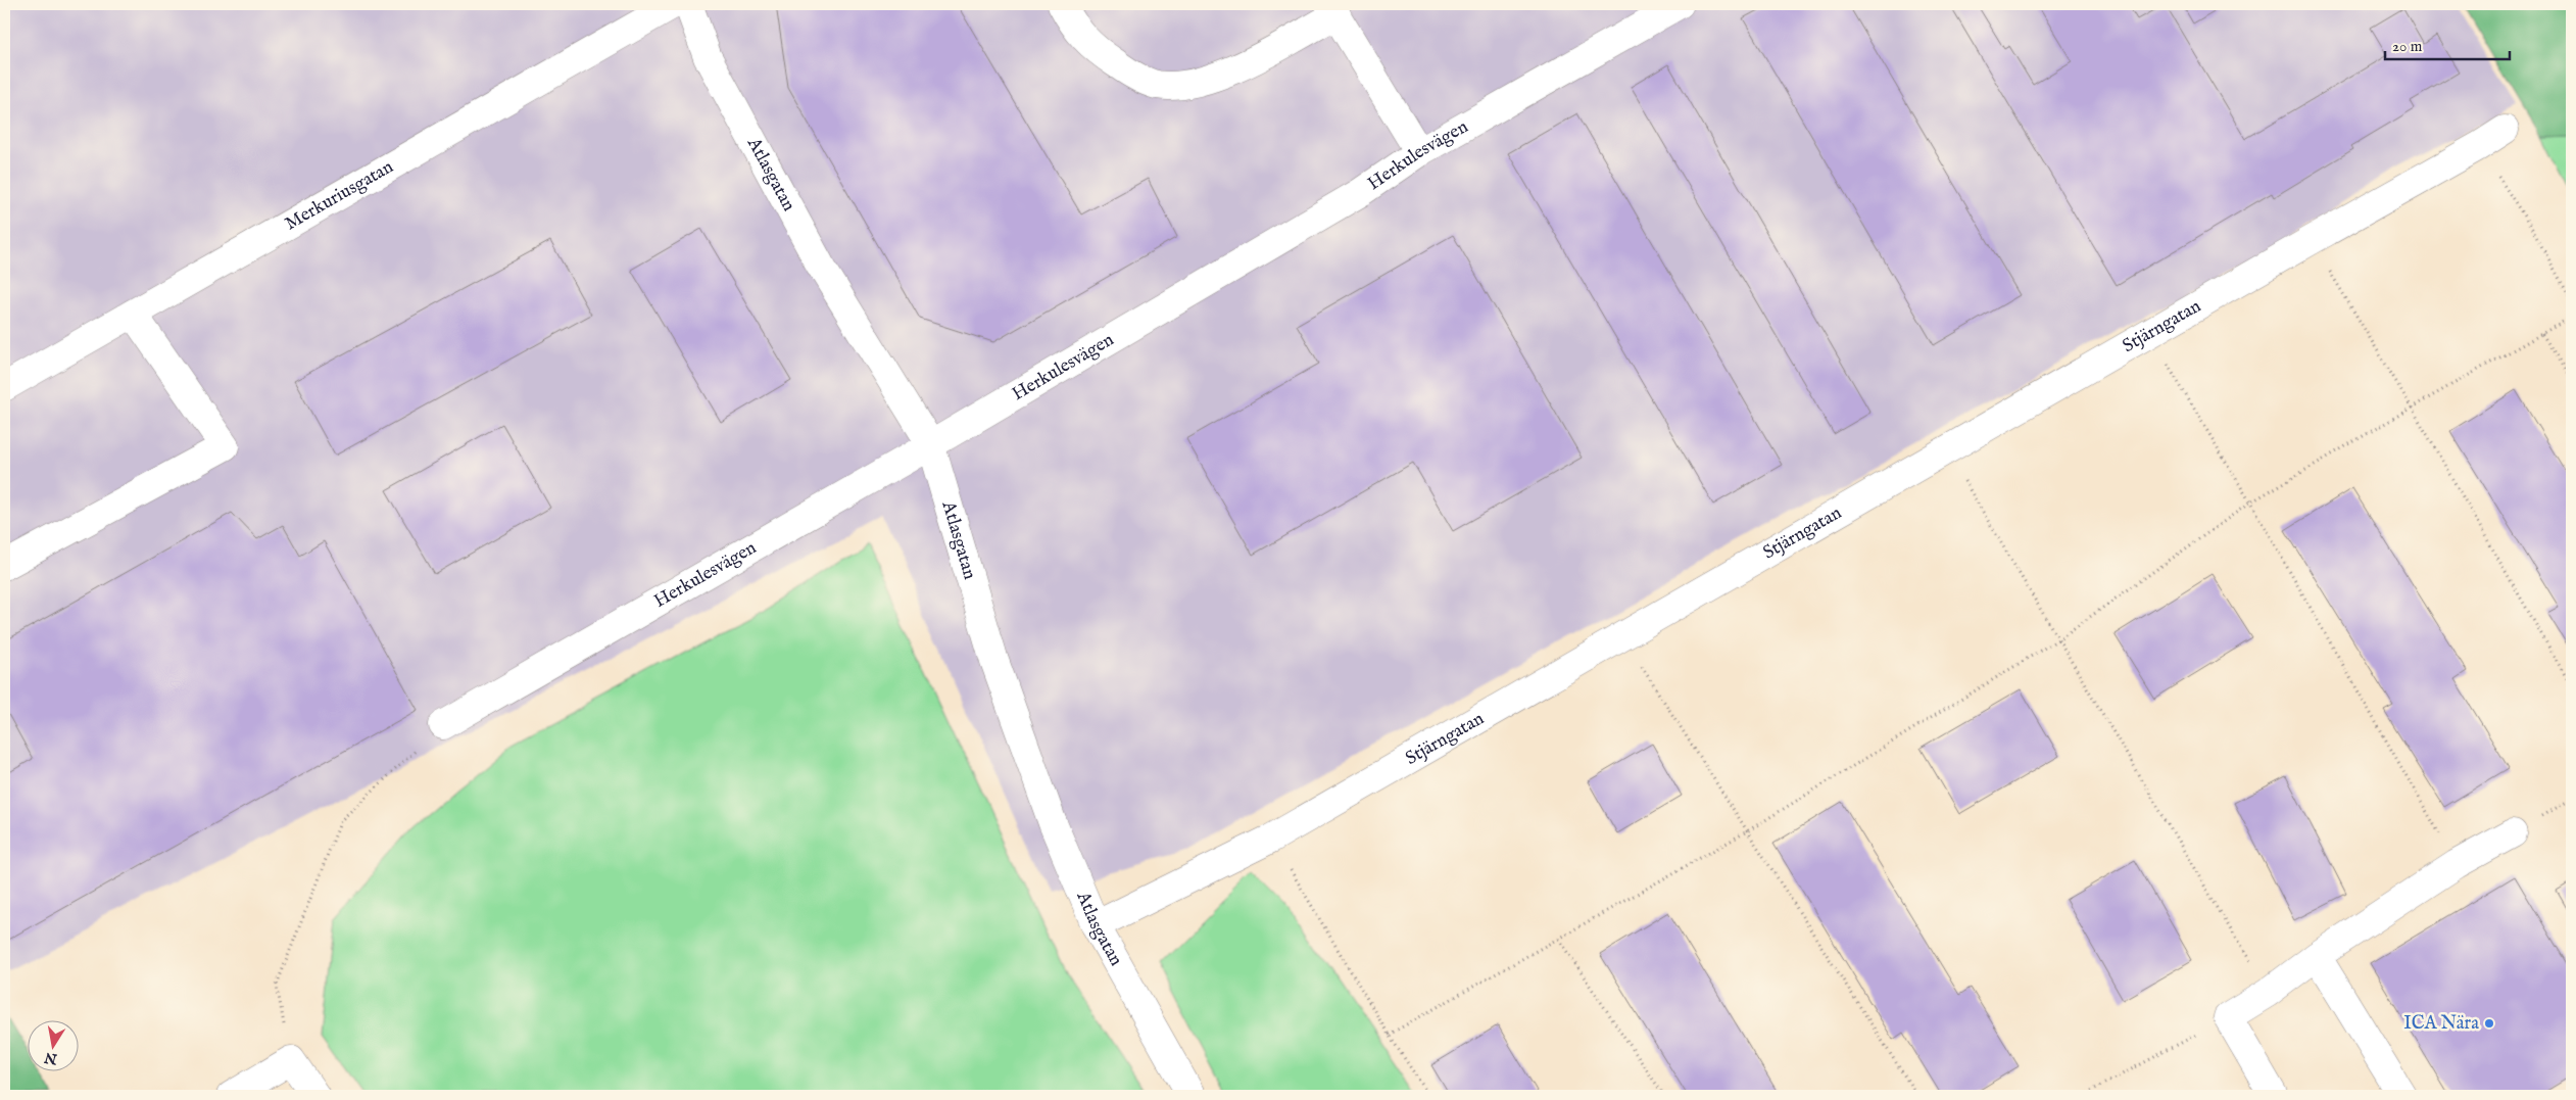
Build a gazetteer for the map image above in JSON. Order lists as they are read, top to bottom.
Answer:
{
  "streets": {
    "street": [
      "Herkulesvägen",
      "Atlasgatan",
      "Merkuriusgatan",
      "Stjärngatan"
    ]
  },
  "crossings": [
    ["Herkulesvägen", "Atlasgatan"],
    ["Atlasgatan", "Stjärngatan"]
  ],
  "places": ["ICA Nära"],
  "scale_bar": "20 m",
  "north": "bottom"
}
